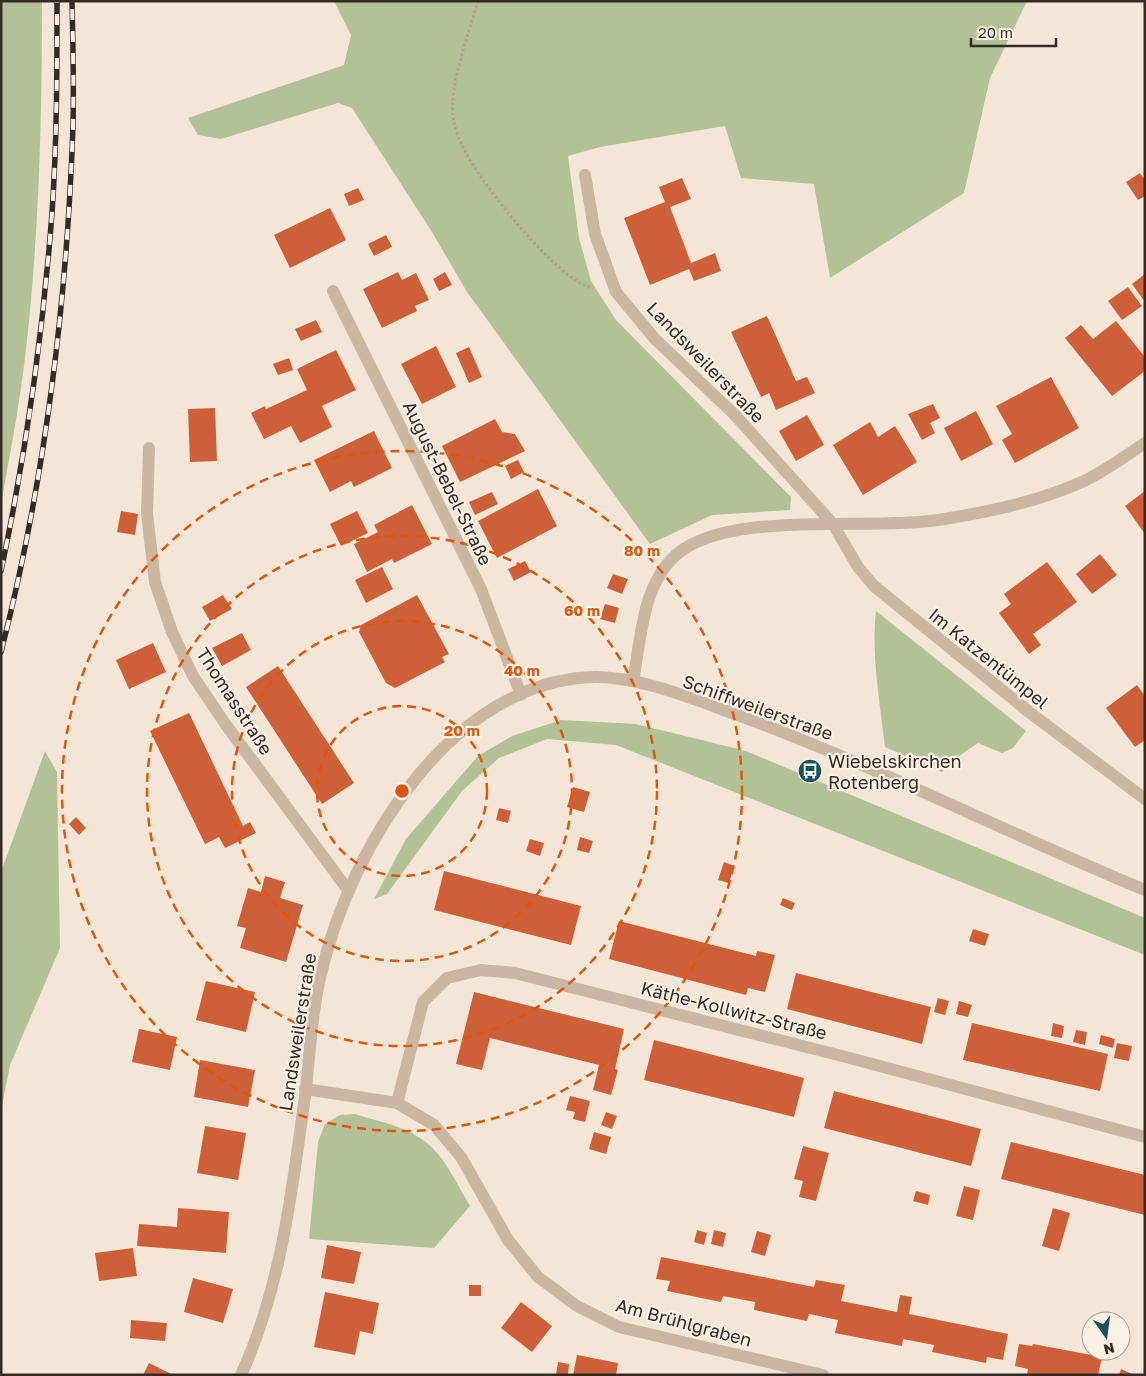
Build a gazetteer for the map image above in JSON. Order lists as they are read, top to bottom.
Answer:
{
  "streets": {
    "street": [
      "Landsweilerstraße",
      "August-Bebel-Straße",
      "Im Katzentümpel",
      "Thomasstraße",
      "Schiffweilerstraße",
      "Käthe-Kollwitz-Straße",
      "Am Brühlgraben"
    ]
  },
  "crossings": [
    ["Landsweilerstraße", "August-Bebel-Straße"],
    ["Landsweilerstraße", "Im Katzentümpel"],
    ["Landsweilerstraße", "Thomasstraße"],
    ["Landsweilerstraße", "Schiffweilerstraße"],
    ["Landsweilerstraße", "Am Brühlgraben"],
    ["Käthe-Kollwitz-Straße", "Am Brühlgraben"]
  ],
  "places": {
    "bus stop": ["Wiebelskirchen Rotenberg"]
  },
  "scale_bar": "20 m",
  "north": "bottom",
  "rings": [
    "80 m",
    "60 m",
    "40 m",
    "20 m"
  ]
}
